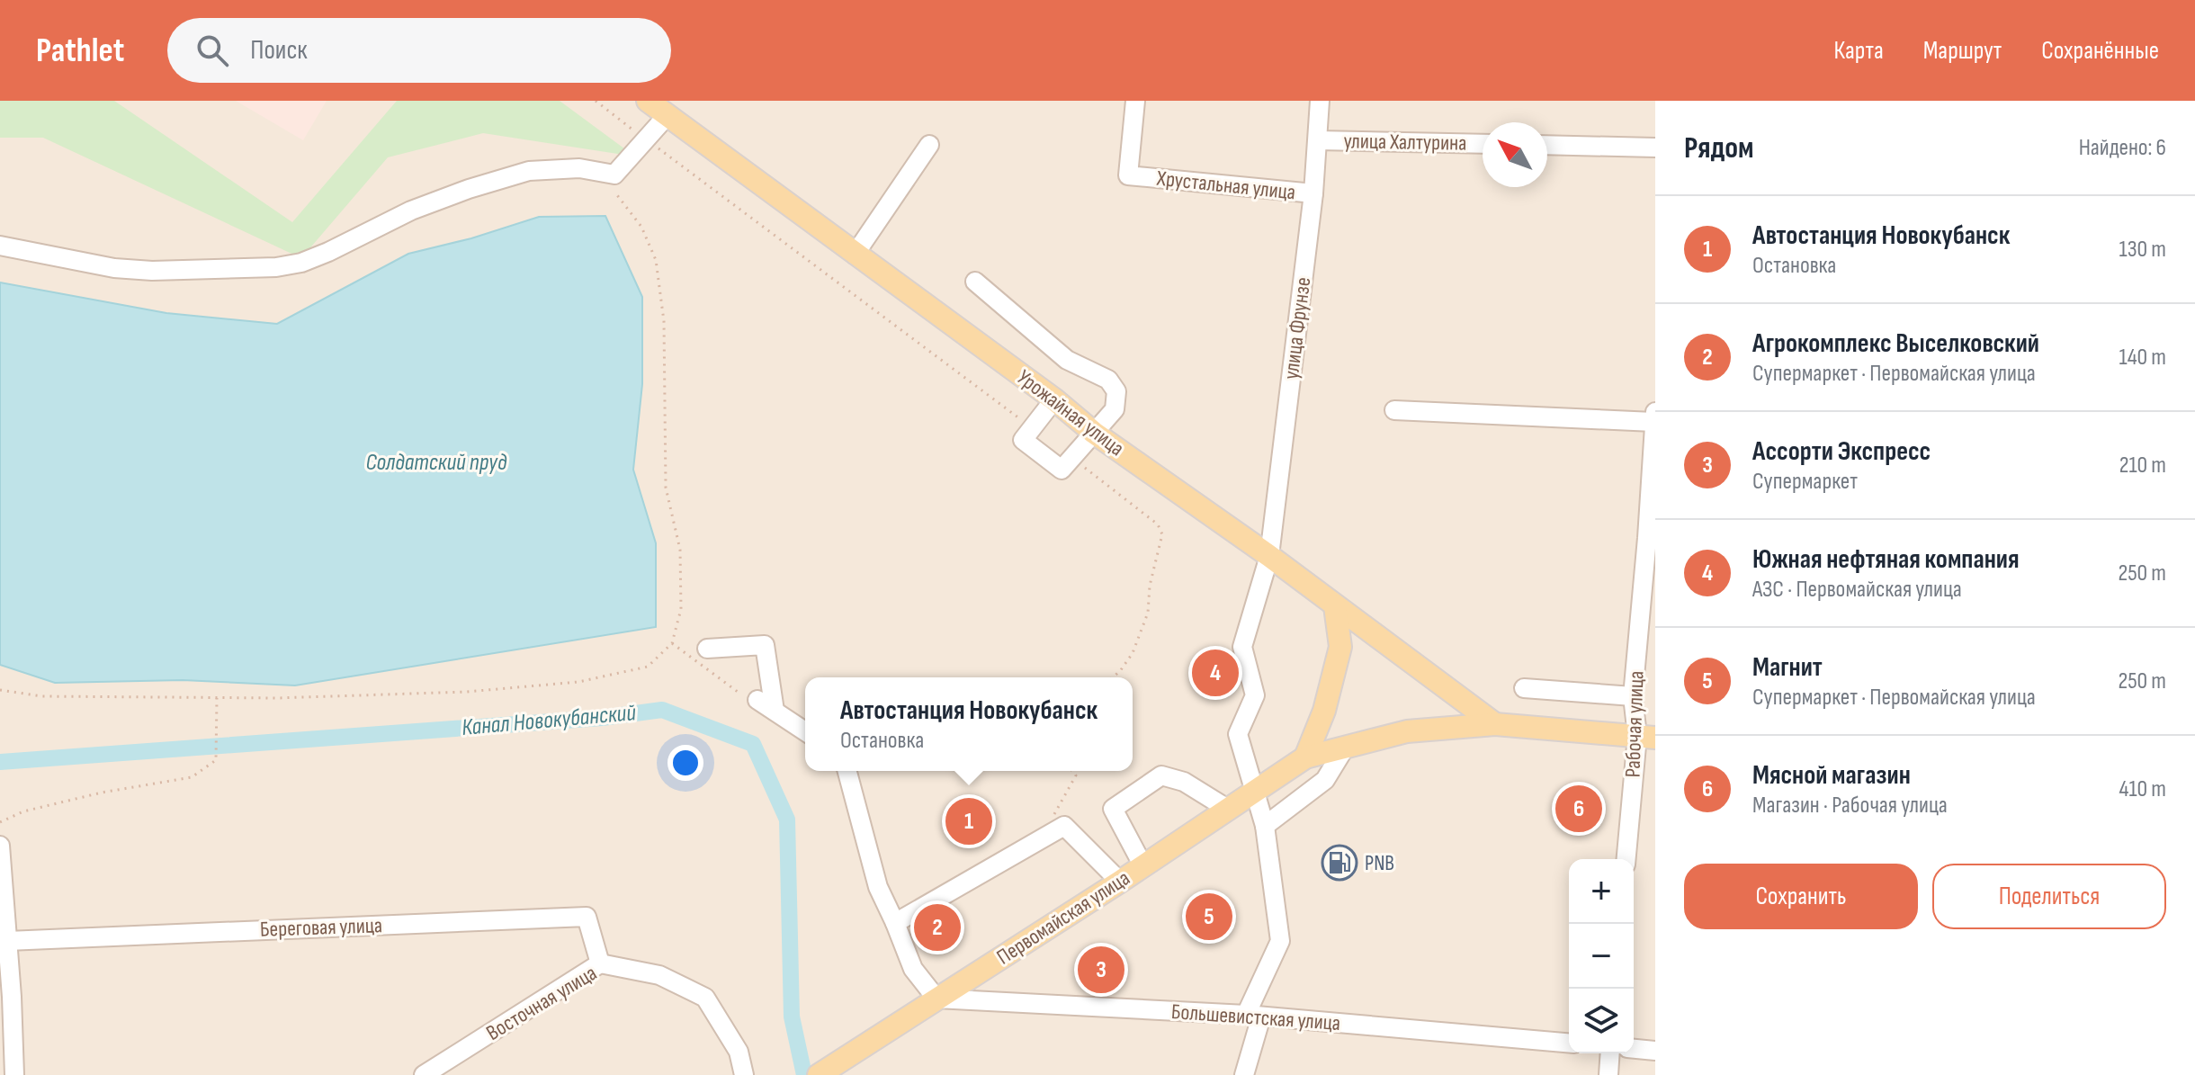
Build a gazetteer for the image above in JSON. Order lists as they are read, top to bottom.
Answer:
{
  "streets": {
    "main road": ["Урожайная улица", "Первомайская улица"],
    "street": [
      "улица Халтурина",
      "Хрустальная улица",
      "улица Фрунзе",
      "Рабочая улица",
      "Береговая улица",
      "Восточная улица",
      "Большевистская улица"
    ]
  },
  "crossings": [
    ["улица Халтурина", "улица Фрунзе"],
    ["Хрустальная улица", "улица Фрунзе"],
    ["улица Фрунзе", "Урожайная улица"],
    ["улица Фрунзе", "Первомайская улица"],
    ["улица Фрунзе", "Большевистская улица"],
    ["Урожайная улица", "Первомайская улица"],
    ["Рабочая улица", "Первомайская улица"],
    ["Первомайская улица", "Большевистская улица"],
    ["Береговая улица", "Восточная улица"]
  ],
  "water": ["Солдатский пруд", "Канал Новокубанский"],
  "places": {
    "fuel station": ["PNB"]
  },
  "north": "top left",
  "page": {
    "header": "Pathlet",
    "search": "Поиск",
    "nav": ["Карта", "Маршрут", "Сохранённые"],
    "heading": ["Рядом", "Найдено: 6"],
    "list": [
      {
        "mark": "1",
        "name": "Автостанция Новокубанск",
        "note": "Остановка",
        "value": "130 m"
      },
      {
        "mark": "2",
        "name": "Агрокомплекс Выселковский",
        "note": "Супермаркет · Первомайская улица",
        "value": "140 m"
      },
      {
        "mark": "3",
        "name": "Ассорти Экспресс",
        "note": "Супермаркет",
        "value": "210 m"
      },
      {
        "mark": "4",
        "name": "Южная нефтяная компания",
        "note": "АЗС · Первомайская улица",
        "value": "250 m"
      },
      {
        "mark": "5",
        "name": "Магнит",
        "note": "Супермаркет · Первомайская улица",
        "value": "250 m"
      },
      {
        "mark": "6",
        "name": "Мясной магазин",
        "note": "Магазин · Рабочая улица",
        "value": "410 m"
      }
    ],
    "pins": [
      "4",
      "6",
      "1",
      "5",
      "2",
      "3"
    ],
    "popup": ["Автостанция Новокубанск", "Остановка"],
    "buttons": ["Сохранить", "Поделиться"],
    "map_buttons": ["+", "−"]
  }
}
